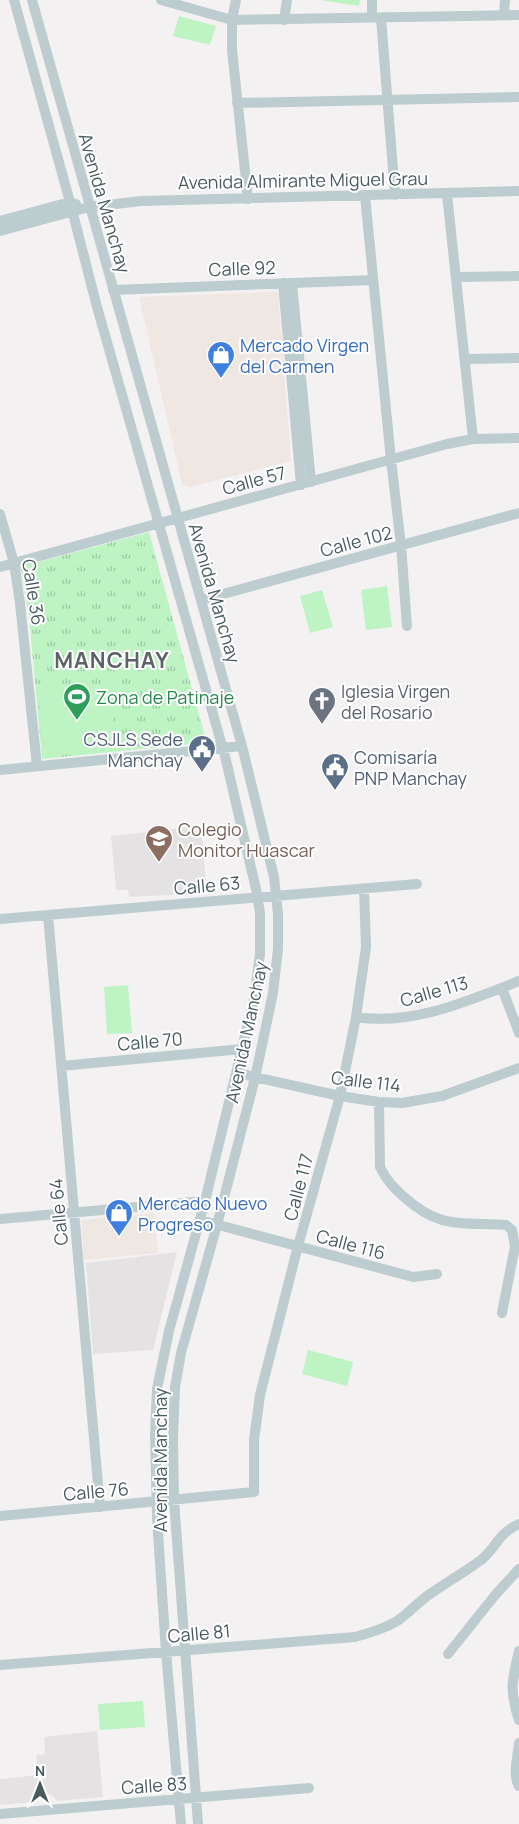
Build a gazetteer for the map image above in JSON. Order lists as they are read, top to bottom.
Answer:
{
  "streets": {
    "street": [
      "Avenida Almirante Miguel Grau",
      "Avenida Manchay",
      "Calle 92",
      "Calle 57",
      "Calle 102",
      "Calle 36",
      "Calle 63",
      "Calle 113",
      "Calle 70",
      "Calle 114",
      "Calle 117",
      "Calle 64",
      "Calle 116",
      "Calle 76",
      "Calle 81",
      "Calle 83"
    ]
  },
  "crossings": [
    ["Avenida Almirante Miguel Grau", "Avenida Manchay"],
    ["Avenida Manchay", "Calle 92"],
    ["Avenida Manchay", "Calle 57"],
    ["Avenida Manchay", "Calle 102"],
    ["Avenida Manchay", "Calle 63"],
    ["Avenida Manchay", "Calle 70"],
    ["Avenida Manchay", "Calle 114"],
    ["Avenida Manchay", "Calle 116"],
    ["Avenida Manchay", "Calle 76"],
    ["Avenida Manchay", "Calle 81"],
    ["Avenida Manchay", "Calle 83"],
    ["Calle 57", "Calle 36"],
    ["Calle 63", "Calle 117"],
    ["Calle 63", "Calle 64"],
    ["Calle 113", "Calle 117"],
    ["Calle 70", "Calle 64"],
    ["Calle 114", "Calle 117"],
    ["Calle 117", "Calle 116"],
    ["Calle 117", "Calle 76"],
    ["Calle 64", "Calle 76"]
  ],
  "districts": ["MANCHAY"],
  "places": {
    "shop": ["Mercado Virgen del Carmen", "Mercado Nuevo Progreso"],
    "sports": ["Zona de Patinaje"],
    "church": ["Iglesia Virgen del Rosario"],
    "public building": ["CSJLS Sede Manchay", "Comisaría PNP Manchay"],
    "school or university": ["Colegio Monitor Huascar"]
  },
  "north": "top"
}
